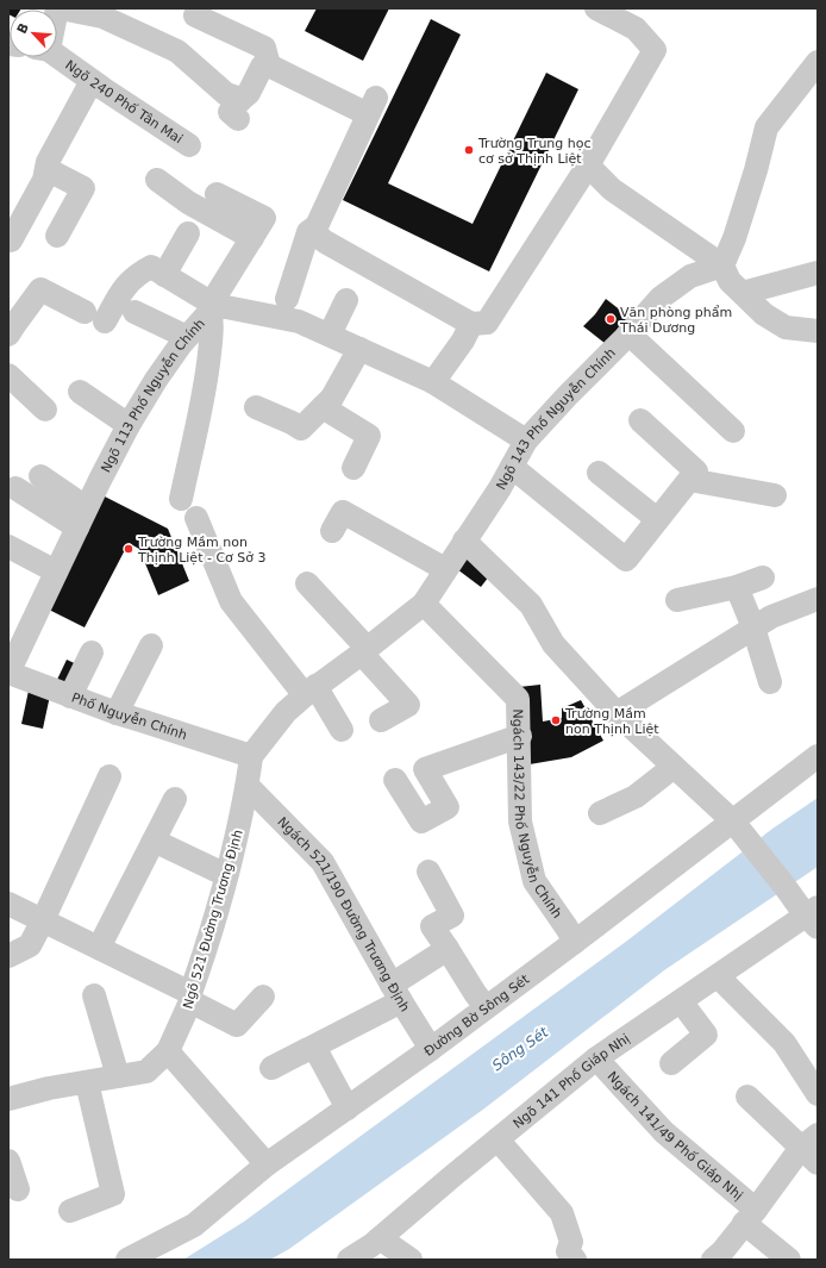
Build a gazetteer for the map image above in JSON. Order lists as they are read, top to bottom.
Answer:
{
  "streets": {
    "street": [
      "Ngõ 240 Phố Tân Mai",
      "Ngõ 113 Phố Nguyễn Chính",
      "Ngõ 143 Phố Nguyễn Chính",
      "Phố Nguyễn Chính",
      "Ngách 143/22 Phố Nguyễn Chính",
      "Ngách 521/190 Đường Trương Định",
      "Ngõ 521 Đường Trương Định",
      "Đường Bờ Sông Sét",
      "Ngõ 141 Phố Giáp Nhị",
      "Ngách 141/49 Phố Giáp Nhị"
    ]
  },
  "crossings": [
    ["Ngõ 113 Phố Nguyễn Chính", "Ngõ 143 Phố Nguyễn Chính"],
    ["Ngõ 113 Phố Nguyễn Chính", "Phố Nguyễn Chính"],
    ["Ngõ 143 Phố Nguyễn Chính", "Phố Nguyễn Chính"],
    ["Ngõ 143 Phố Nguyễn Chính", "Ngách 143/22 Phố Nguyễn Chính"],
    ["Ngõ 143 Phố Nguyễn Chính", "Ngõ 521 Đường Trương Định"],
    ["Phố Nguyễn Chính", "Ngõ 521 Đường Trương Định"],
    ["Ngách 143/22 Phố Nguyễn Chính", "Đường Bờ Sông Sét"],
    ["Ngách 521/190 Đường Trương Định", "Ngõ 521 Đường Trương Định"],
    ["Ngách 521/190 Đường Trương Định", "Đường Bờ Sông Sét"],
    ["Ngõ 141 Phố Giáp Nhị", "Ngách 141/49 Phố Giáp Nhị"]
  ],
  "water": ["Sông Sét"],
  "places": [
    "Trường Trung học cơ sở Thịnh Liệt",
    "Văn phòng phẩm Thái Dương",
    "Trường Mầm non Thịnh Liệt - Cơ Sở 3",
    "Trường Mầm non Thịnh Liệt"
  ],
  "north": "top left"
}
